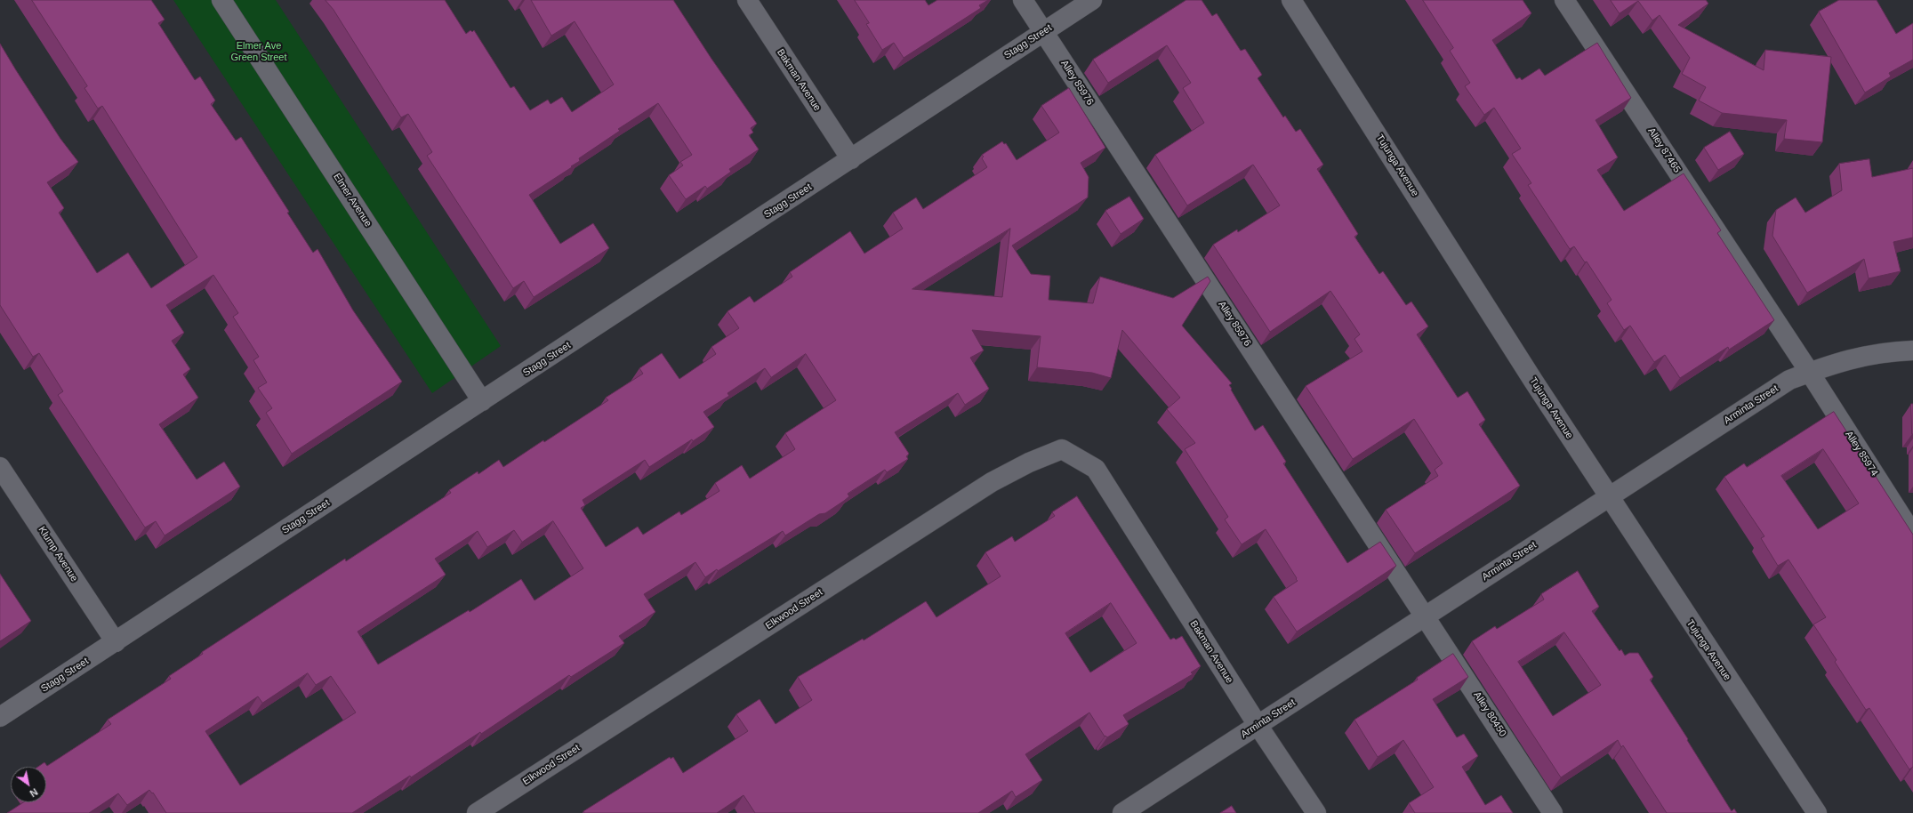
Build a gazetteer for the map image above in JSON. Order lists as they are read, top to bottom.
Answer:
{
  "streets": {
    "street": [
      "Stagg Street",
      "Bakman Avenue",
      "Alley 85976",
      "Alley 87465",
      "Tujunga Avenue",
      "Elmer Avenue",
      "Arminta Street",
      "Alley 85974",
      "Klump Avenue",
      "Elkwood Street",
      "Alley 80450"
    ]
  },
  "crossings": [
    ["Stagg Street", "Bakman Avenue"],
    ["Stagg Street", "Alley 85976"],
    ["Stagg Street", "Elmer Avenue"],
    ["Stagg Street", "Klump Avenue"],
    ["Bakman Avenue", "Arminta Street"],
    ["Bakman Avenue", "Elkwood Street"],
    ["Alley 85976", "Arminta Street"],
    ["Alley 85976", "Alley 80450"],
    ["Alley 87465", "Arminta Street"],
    ["Alley 87465", "Alley 85974"],
    ["Tujunga Avenue", "Arminta Street"],
    ["Arminta Street", "Alley 85974"],
    ["Arminta Street", "Alley 80450"]
  ],
  "parks": ["Elmer Ave Green Street"],
  "north": "bottom right"
}
